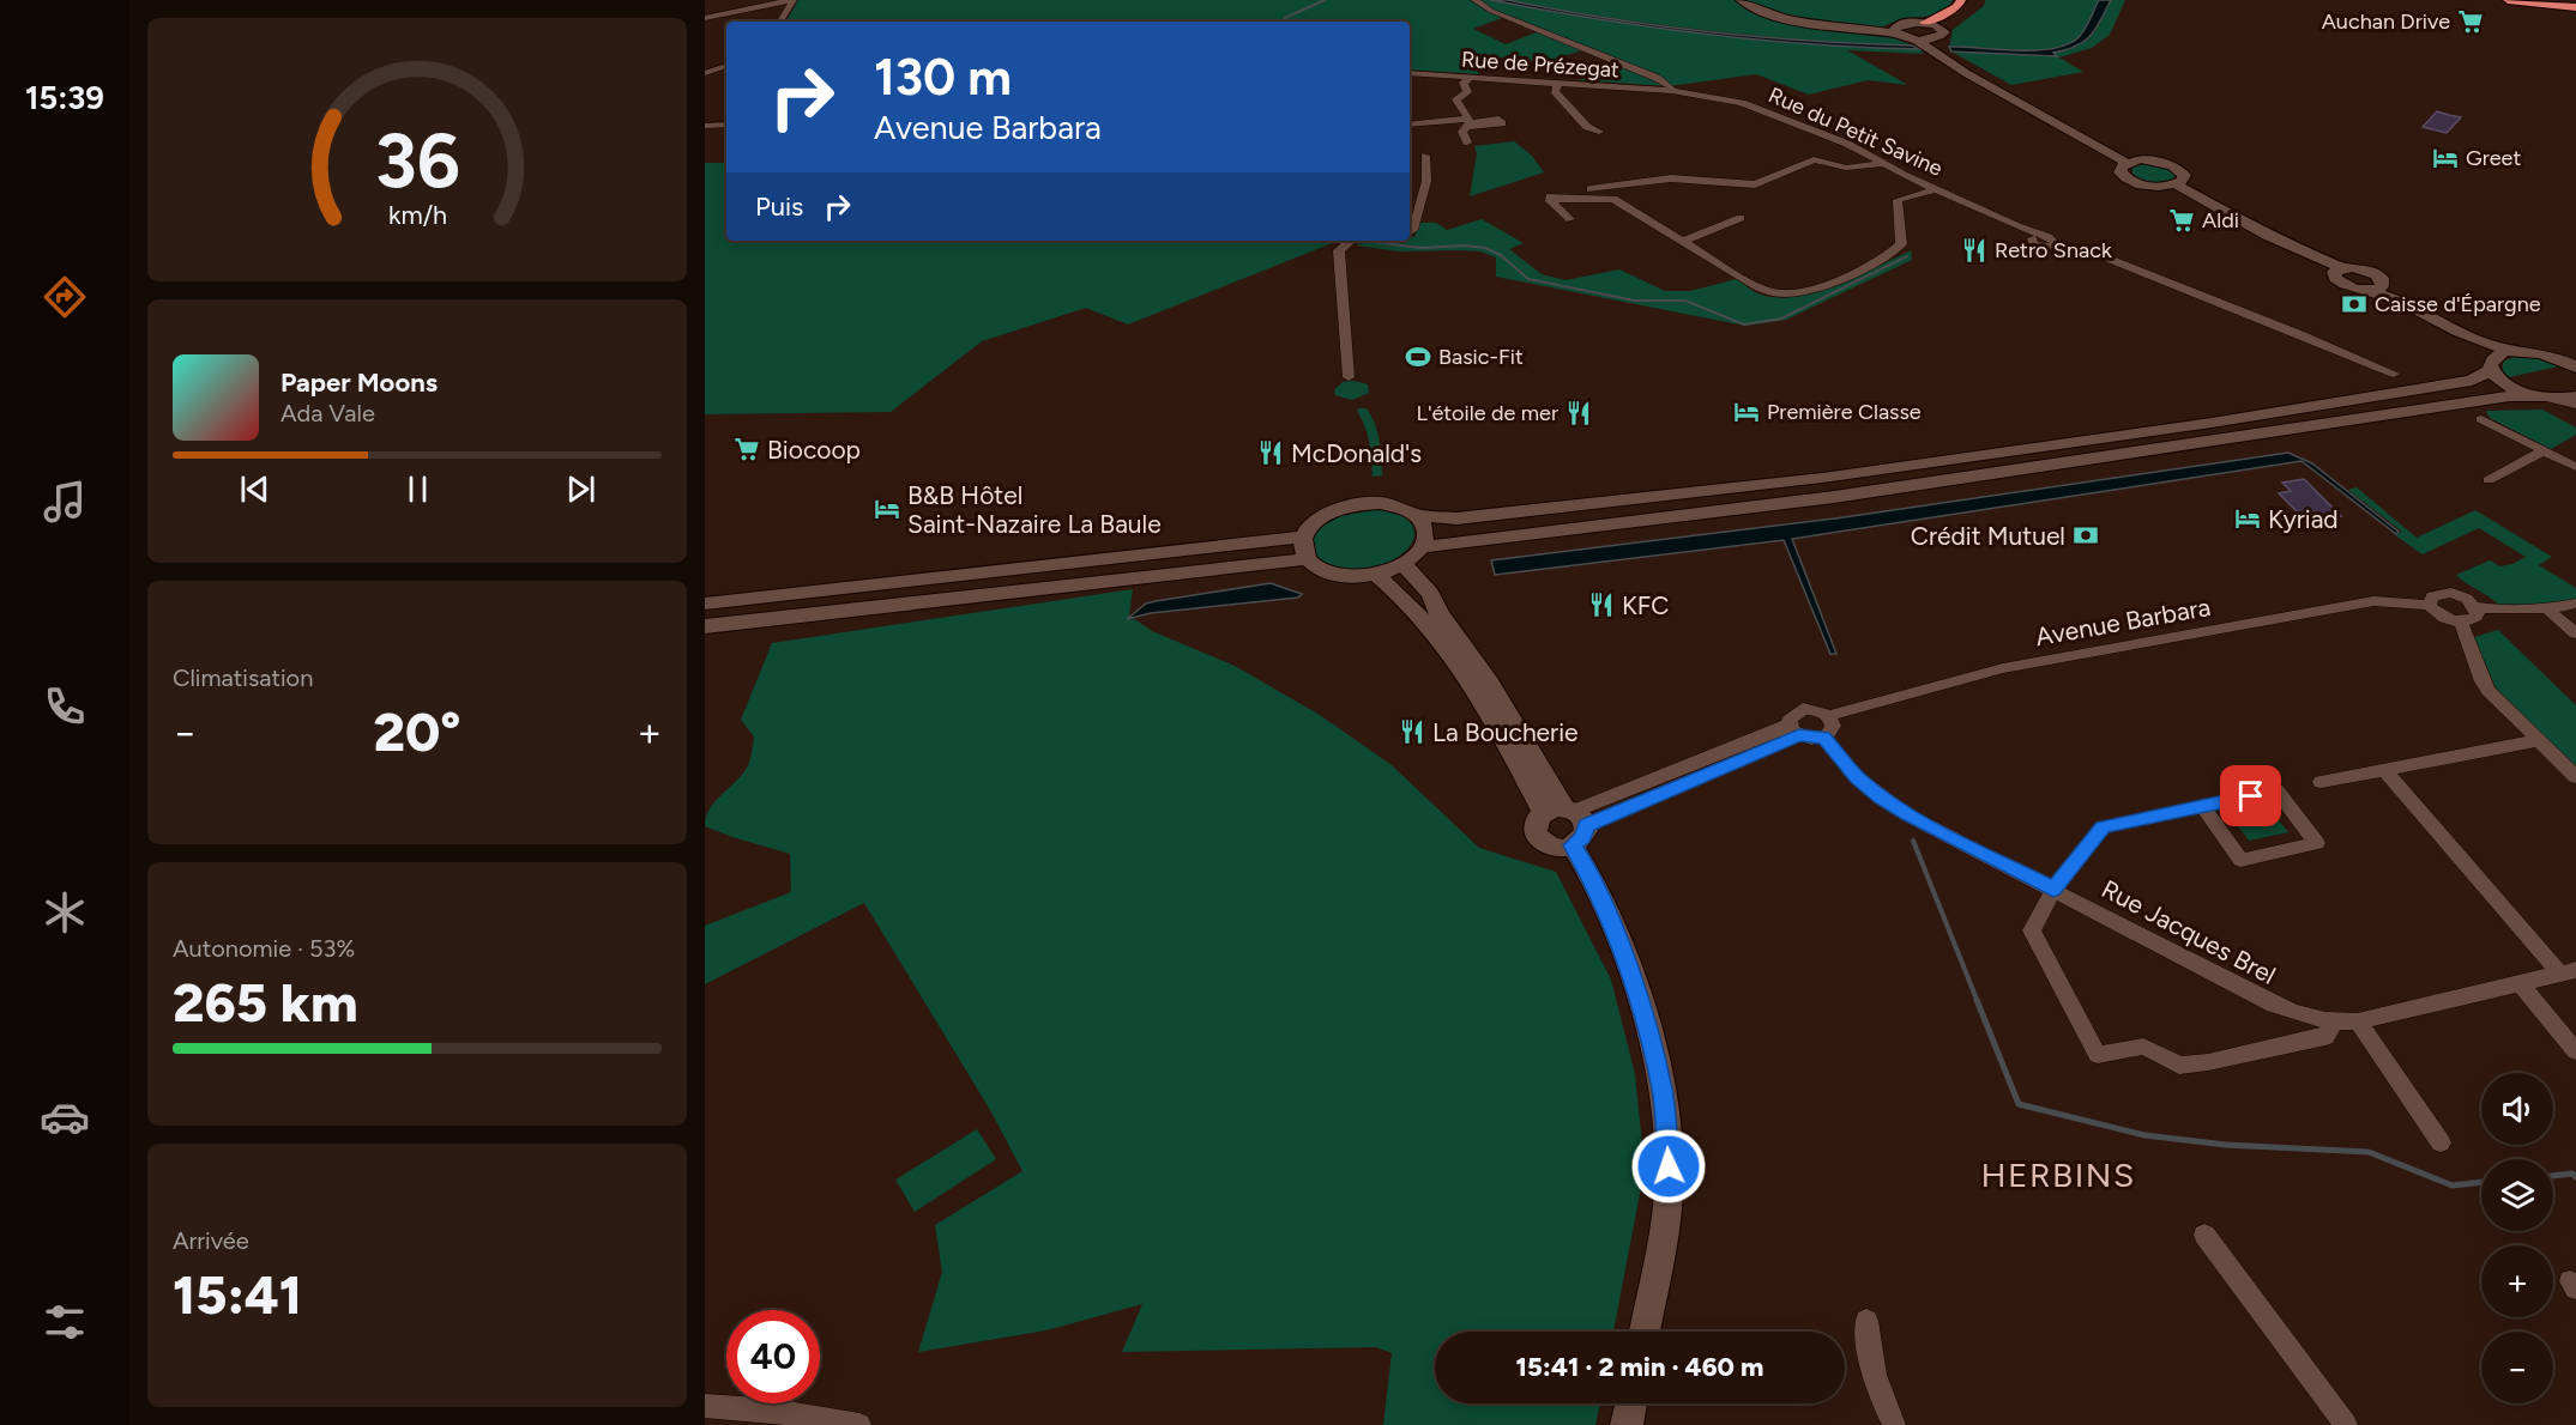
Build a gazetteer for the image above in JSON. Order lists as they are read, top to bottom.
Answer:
{
  "streets": {
    "street": [
      "Rue de Prézegat",
      "Rue du Petit Savine",
      "Avenue Barbara",
      "Rue Jacques Brel"
    ]
  },
  "crossings": [
    ["Rue de Prézegat", "Rue du Petit Savine"],
    ["Avenue Barbara", "Rue Jacques Brel"]
  ],
  "districts": ["HERBINS"],
  "places": {
    "supermarket": ["Auchan Drive", "Aldi", "Biocoop"],
    "hotel": [
      "Greet",
      "Première Classe",
      "B&B Hôtel Saint-Nazaire La Baule",
      "Kyriad"
    ],
    "restaurant": [
      "Retro Snack",
      "L'étoile de mer",
      "McDonald's",
      "KFC",
      "La Boucherie"
    ],
    "bank": ["Caisse d'Épargne", "Crédit Mutuel"],
    "sports": ["Basic-Fit"]
  },
  "page": {
    "tabs": "15:39",
    "turn": ["130 m", "Avenue Barbara"],
    "then": "Puis",
    "song": ["Paper Moons", "Ada Vale"],
    "tile": [
      "Climatisation",
      ["Autonomie · 53%", "265 km"],
      ["Arrivée", "15:41"]
    ],
    "heat": ["−", "20°", "+"],
    "map_buttons": ["+", "−"],
    "limit": "40",
    "trip": "15:41 · 2 min · 460 m",
    "gauge": ["36", "km/h"]
  }
}
